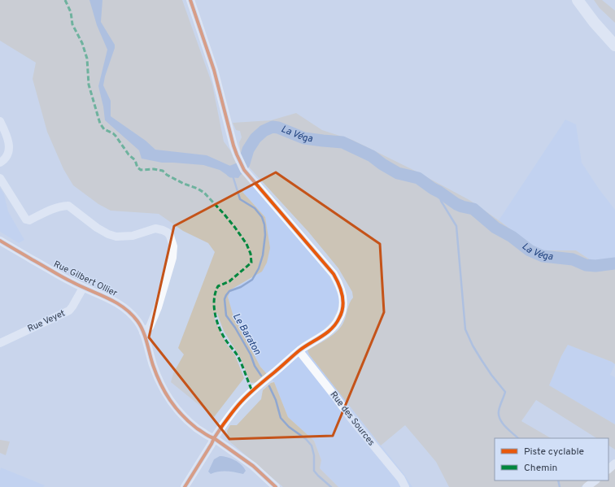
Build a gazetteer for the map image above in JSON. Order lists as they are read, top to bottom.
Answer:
{
  "streets": {
    "street": ["Rue Gilbert Ollier", "Rue Veyet", "Rue des Sources"]
  },
  "crossings": [
    ["Rue Gilbert Ollier", "Rue Veyet"]
  ],
  "water": ["La Véga", "Le Baraton"],
  "legend": ["Piste cyclable", "Chemin"]
}
